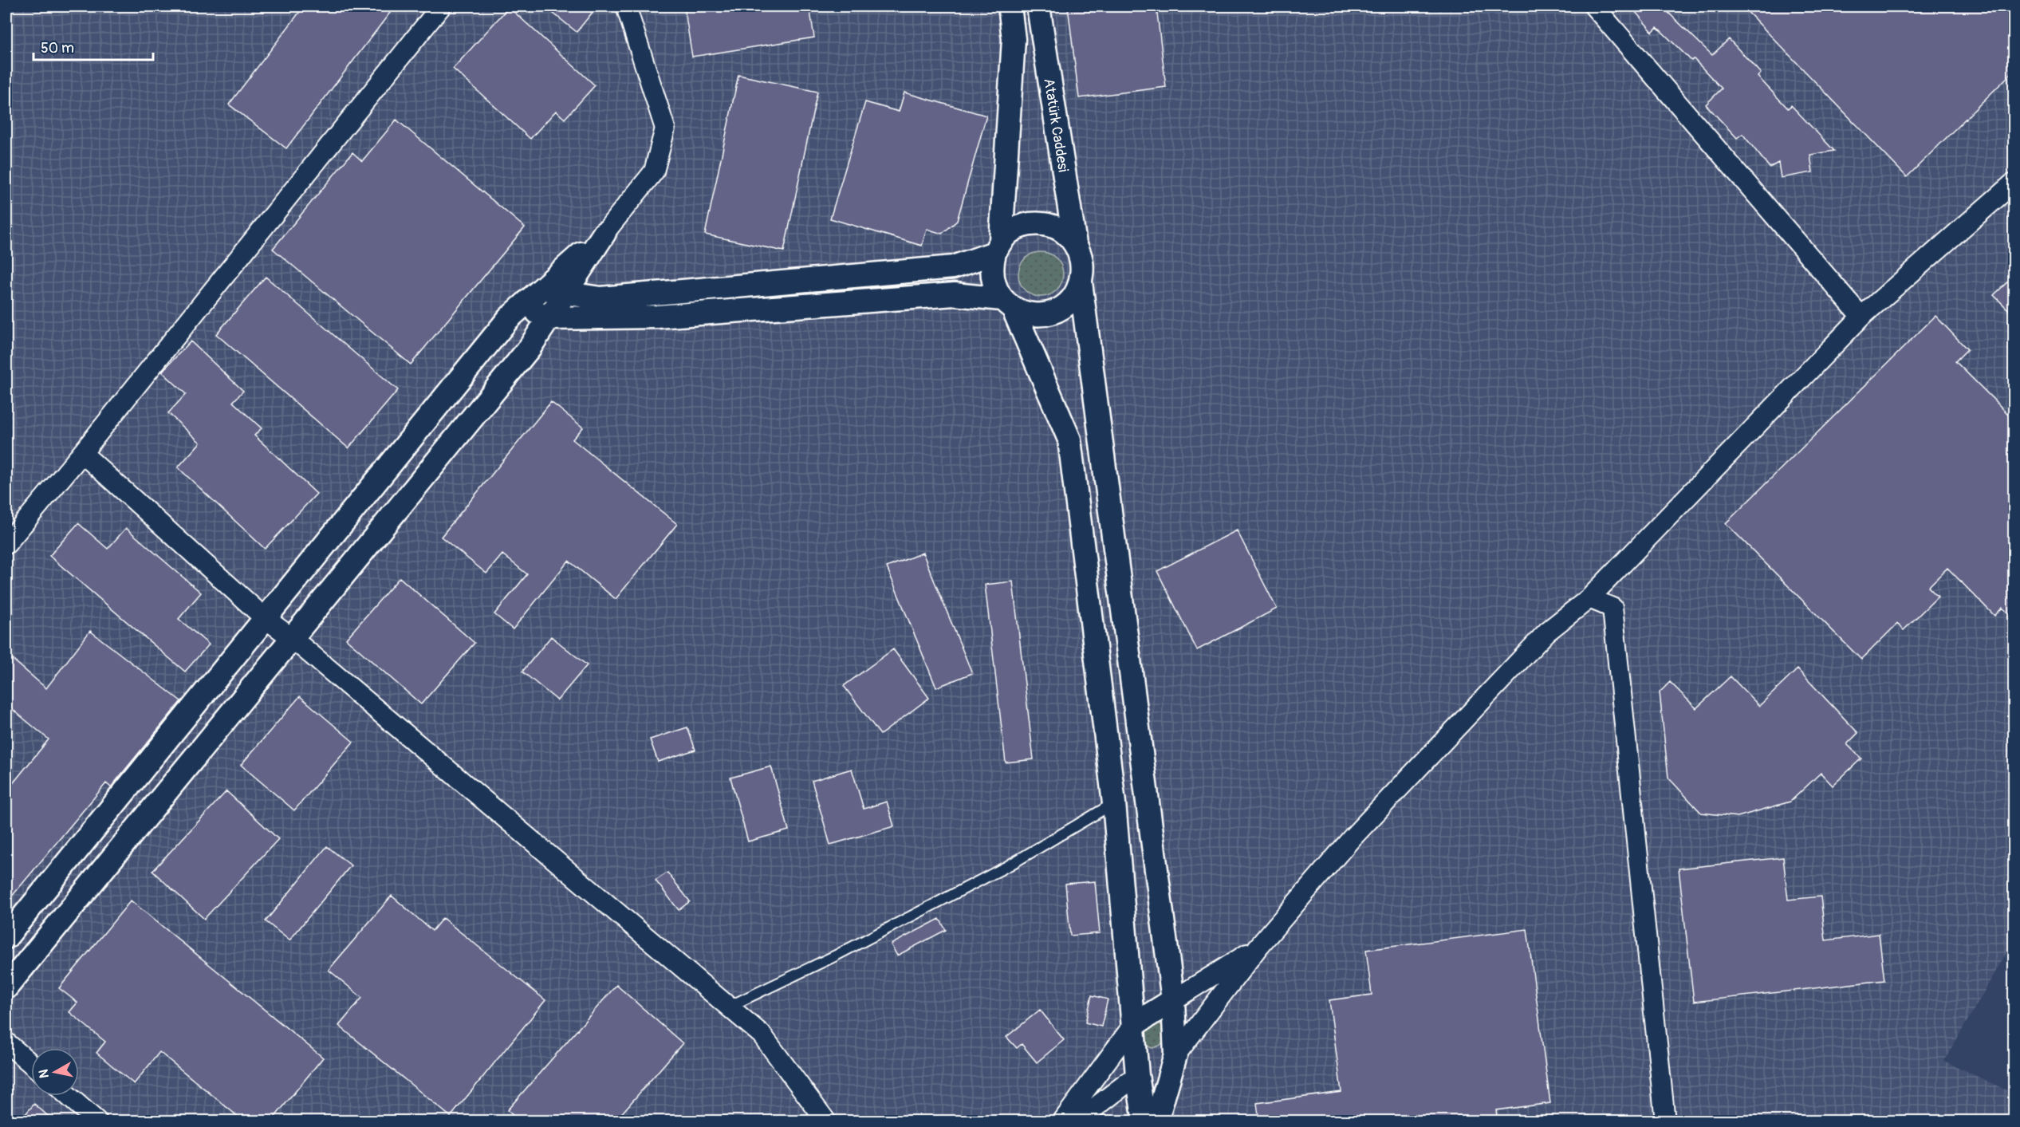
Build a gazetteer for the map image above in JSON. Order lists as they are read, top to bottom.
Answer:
{
  "streets": {
    "street": ["Atatürk Caddesi"]
  },
  "scale_bar": "50 m",
  "north": "left"
}
